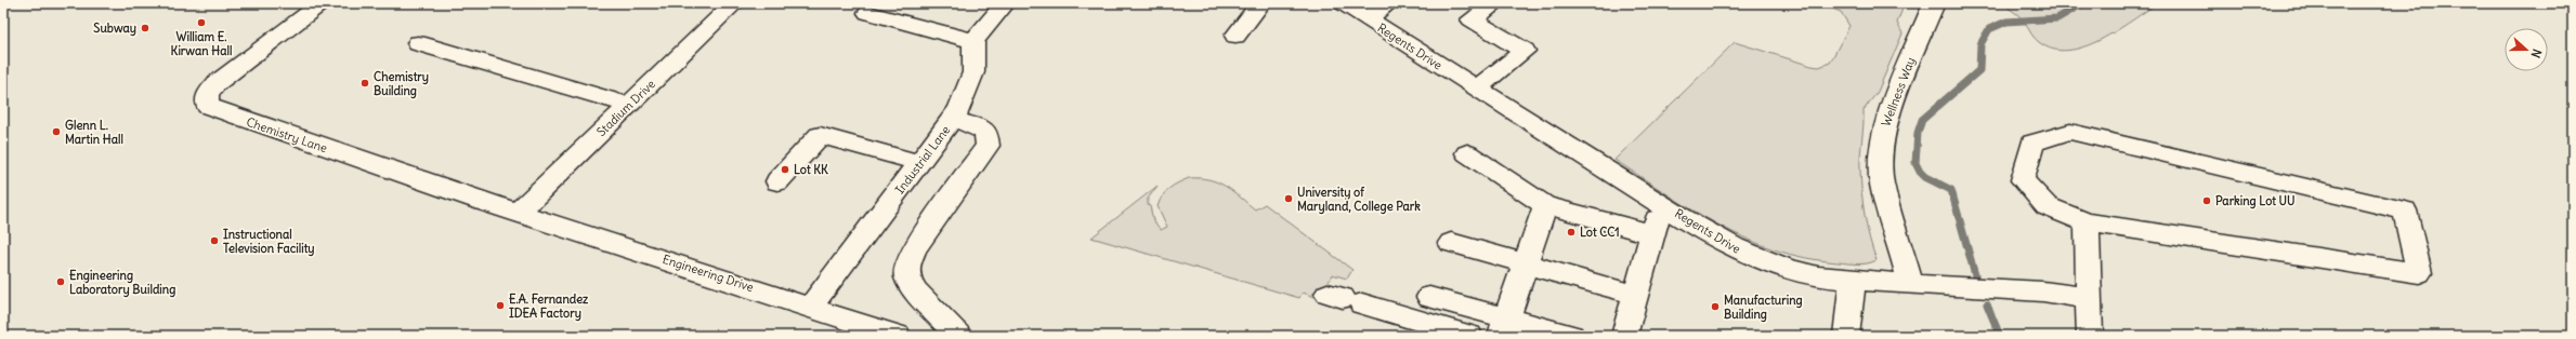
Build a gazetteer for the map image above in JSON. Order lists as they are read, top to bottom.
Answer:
{
  "streets": {
    "street": [
      "Regents Drive",
      "Wellness Way",
      "Stadium Drive",
      "Chemistry Lane",
      "Industrial Lane",
      "Engineering Drive"
    ]
  },
  "crossings": [
    ["Regents Drive", "Wellness Way"],
    ["Stadium Drive", "Chemistry Lane"],
    ["Stadium Drive", "Engineering Drive"],
    ["Chemistry Lane", "Engineering Drive"],
    ["Industrial Lane", "Engineering Drive"]
  ],
  "places": [
    "William E. Kirwan Hall",
    "Subway",
    "Chemistry Building",
    "Glenn L. Martin Hall",
    "Lot KK",
    "University of Maryland, College Park",
    "Parking Lot UU",
    "Lot CC1",
    "Instructional Television Facility",
    "Engineering Laboratory Building",
    "E.A. Fernandez IDEA Factory",
    "Manufacturing Building"
  ],
  "north": "right"
}
